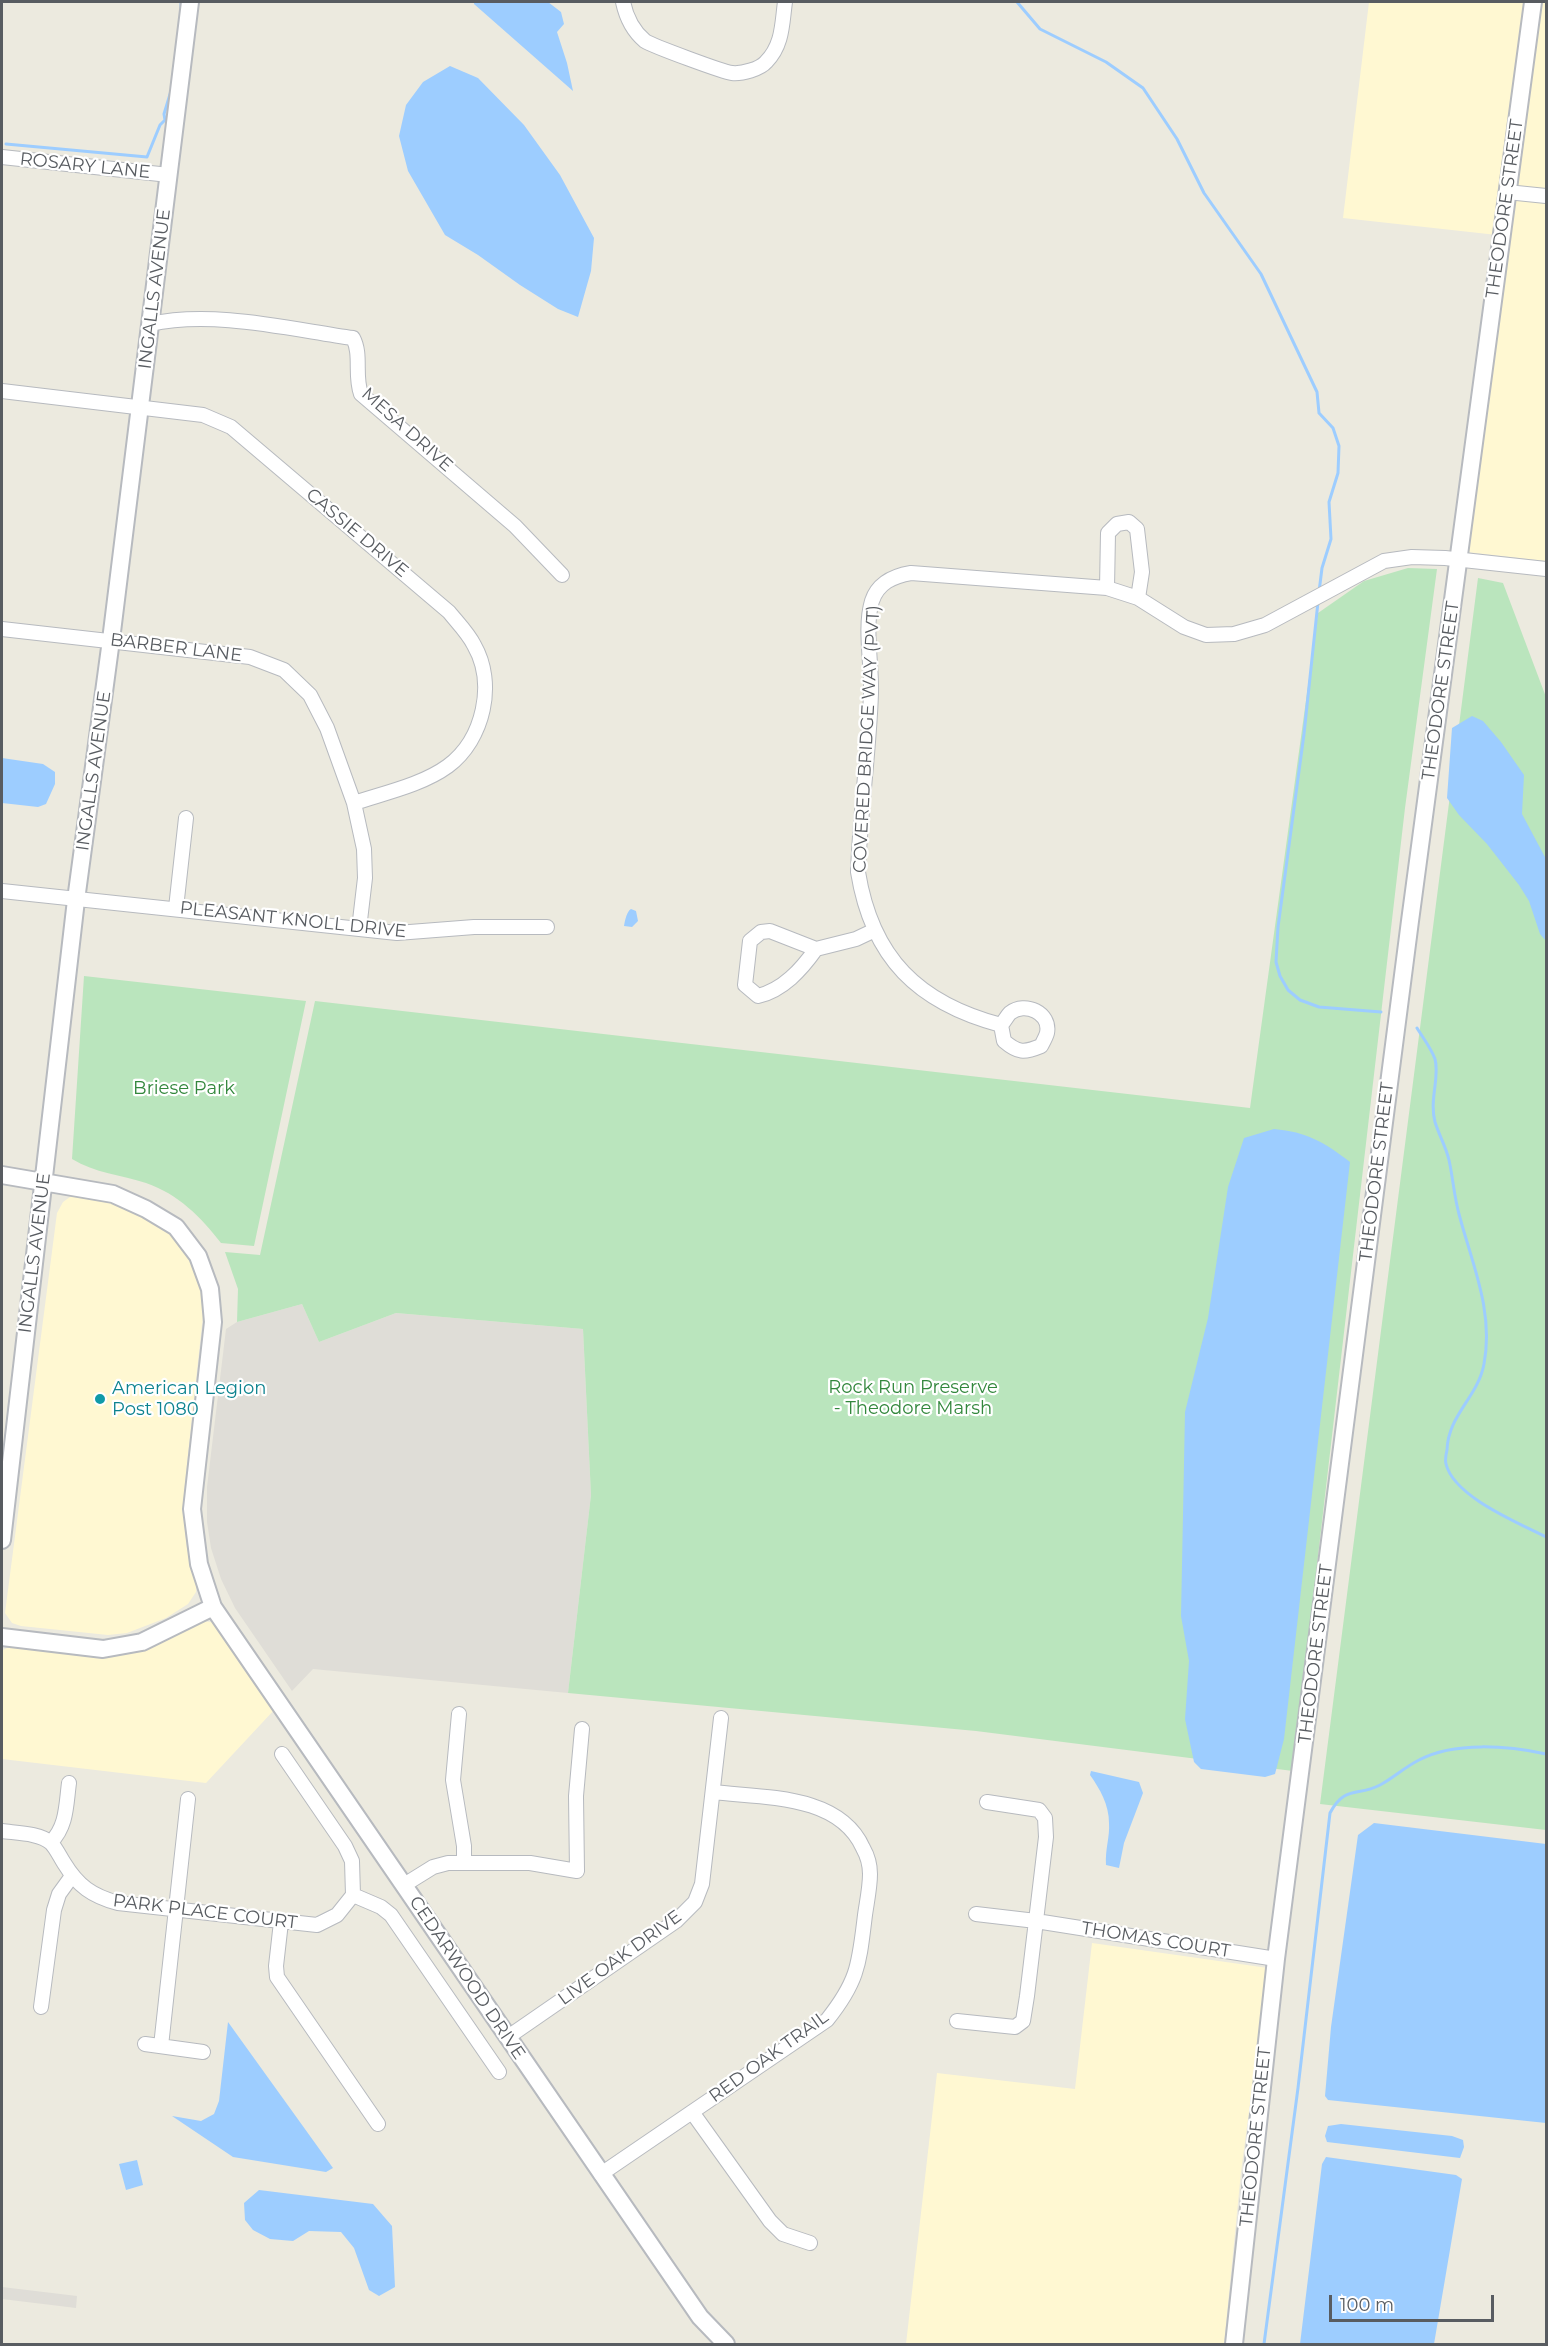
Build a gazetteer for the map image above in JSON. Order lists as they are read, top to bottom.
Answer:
{
  "streets": {
    "street": [
      "ROSARY LANE",
      "THEODORE STREET",
      "INGALLS AVENUE",
      "MESA DRIVE",
      "CASSIE DRIVE",
      "BARBER LANE",
      "COVERED BRIDGE WAY (PVT)",
      "PLEASANT KNOLL DRIVE",
      "PARK PLACE COURT",
      "THOMAS COURT",
      "LIVE OAK DRIVE",
      "CEDARWOOD DRIVE",
      "RED OAK TRAIL"
    ]
  },
  "crossings": [
    ["ROSARY LANE", "INGALLS AVENUE"],
    ["THEODORE STREET", "COVERED BRIDGE WAY (PVT)"],
    ["THEODORE STREET", "THOMAS COURT"],
    ["INGALLS AVENUE", "MESA DRIVE"],
    ["INGALLS AVENUE", "CASSIE DRIVE"],
    ["INGALLS AVENUE", "BARBER LANE"],
    ["INGALLS AVENUE", "PLEASANT KNOLL DRIVE"],
    ["INGALLS AVENUE", "CEDARWOOD DRIVE"],
    ["CASSIE DRIVE", "BARBER LANE"],
    ["BARBER LANE", "PLEASANT KNOLL DRIVE"],
    ["LIVE OAK DRIVE", "CEDARWOOD DRIVE"],
    ["LIVE OAK DRIVE", "RED OAK TRAIL"],
    ["CEDARWOOD DRIVE", "RED OAK TRAIL"]
  ],
  "parks": ["Briese Park", "Rock Run Preserve - Theodore Marsh"],
  "places": ["American Legion Post 1080"],
  "scale_bar": "100 m"
}
